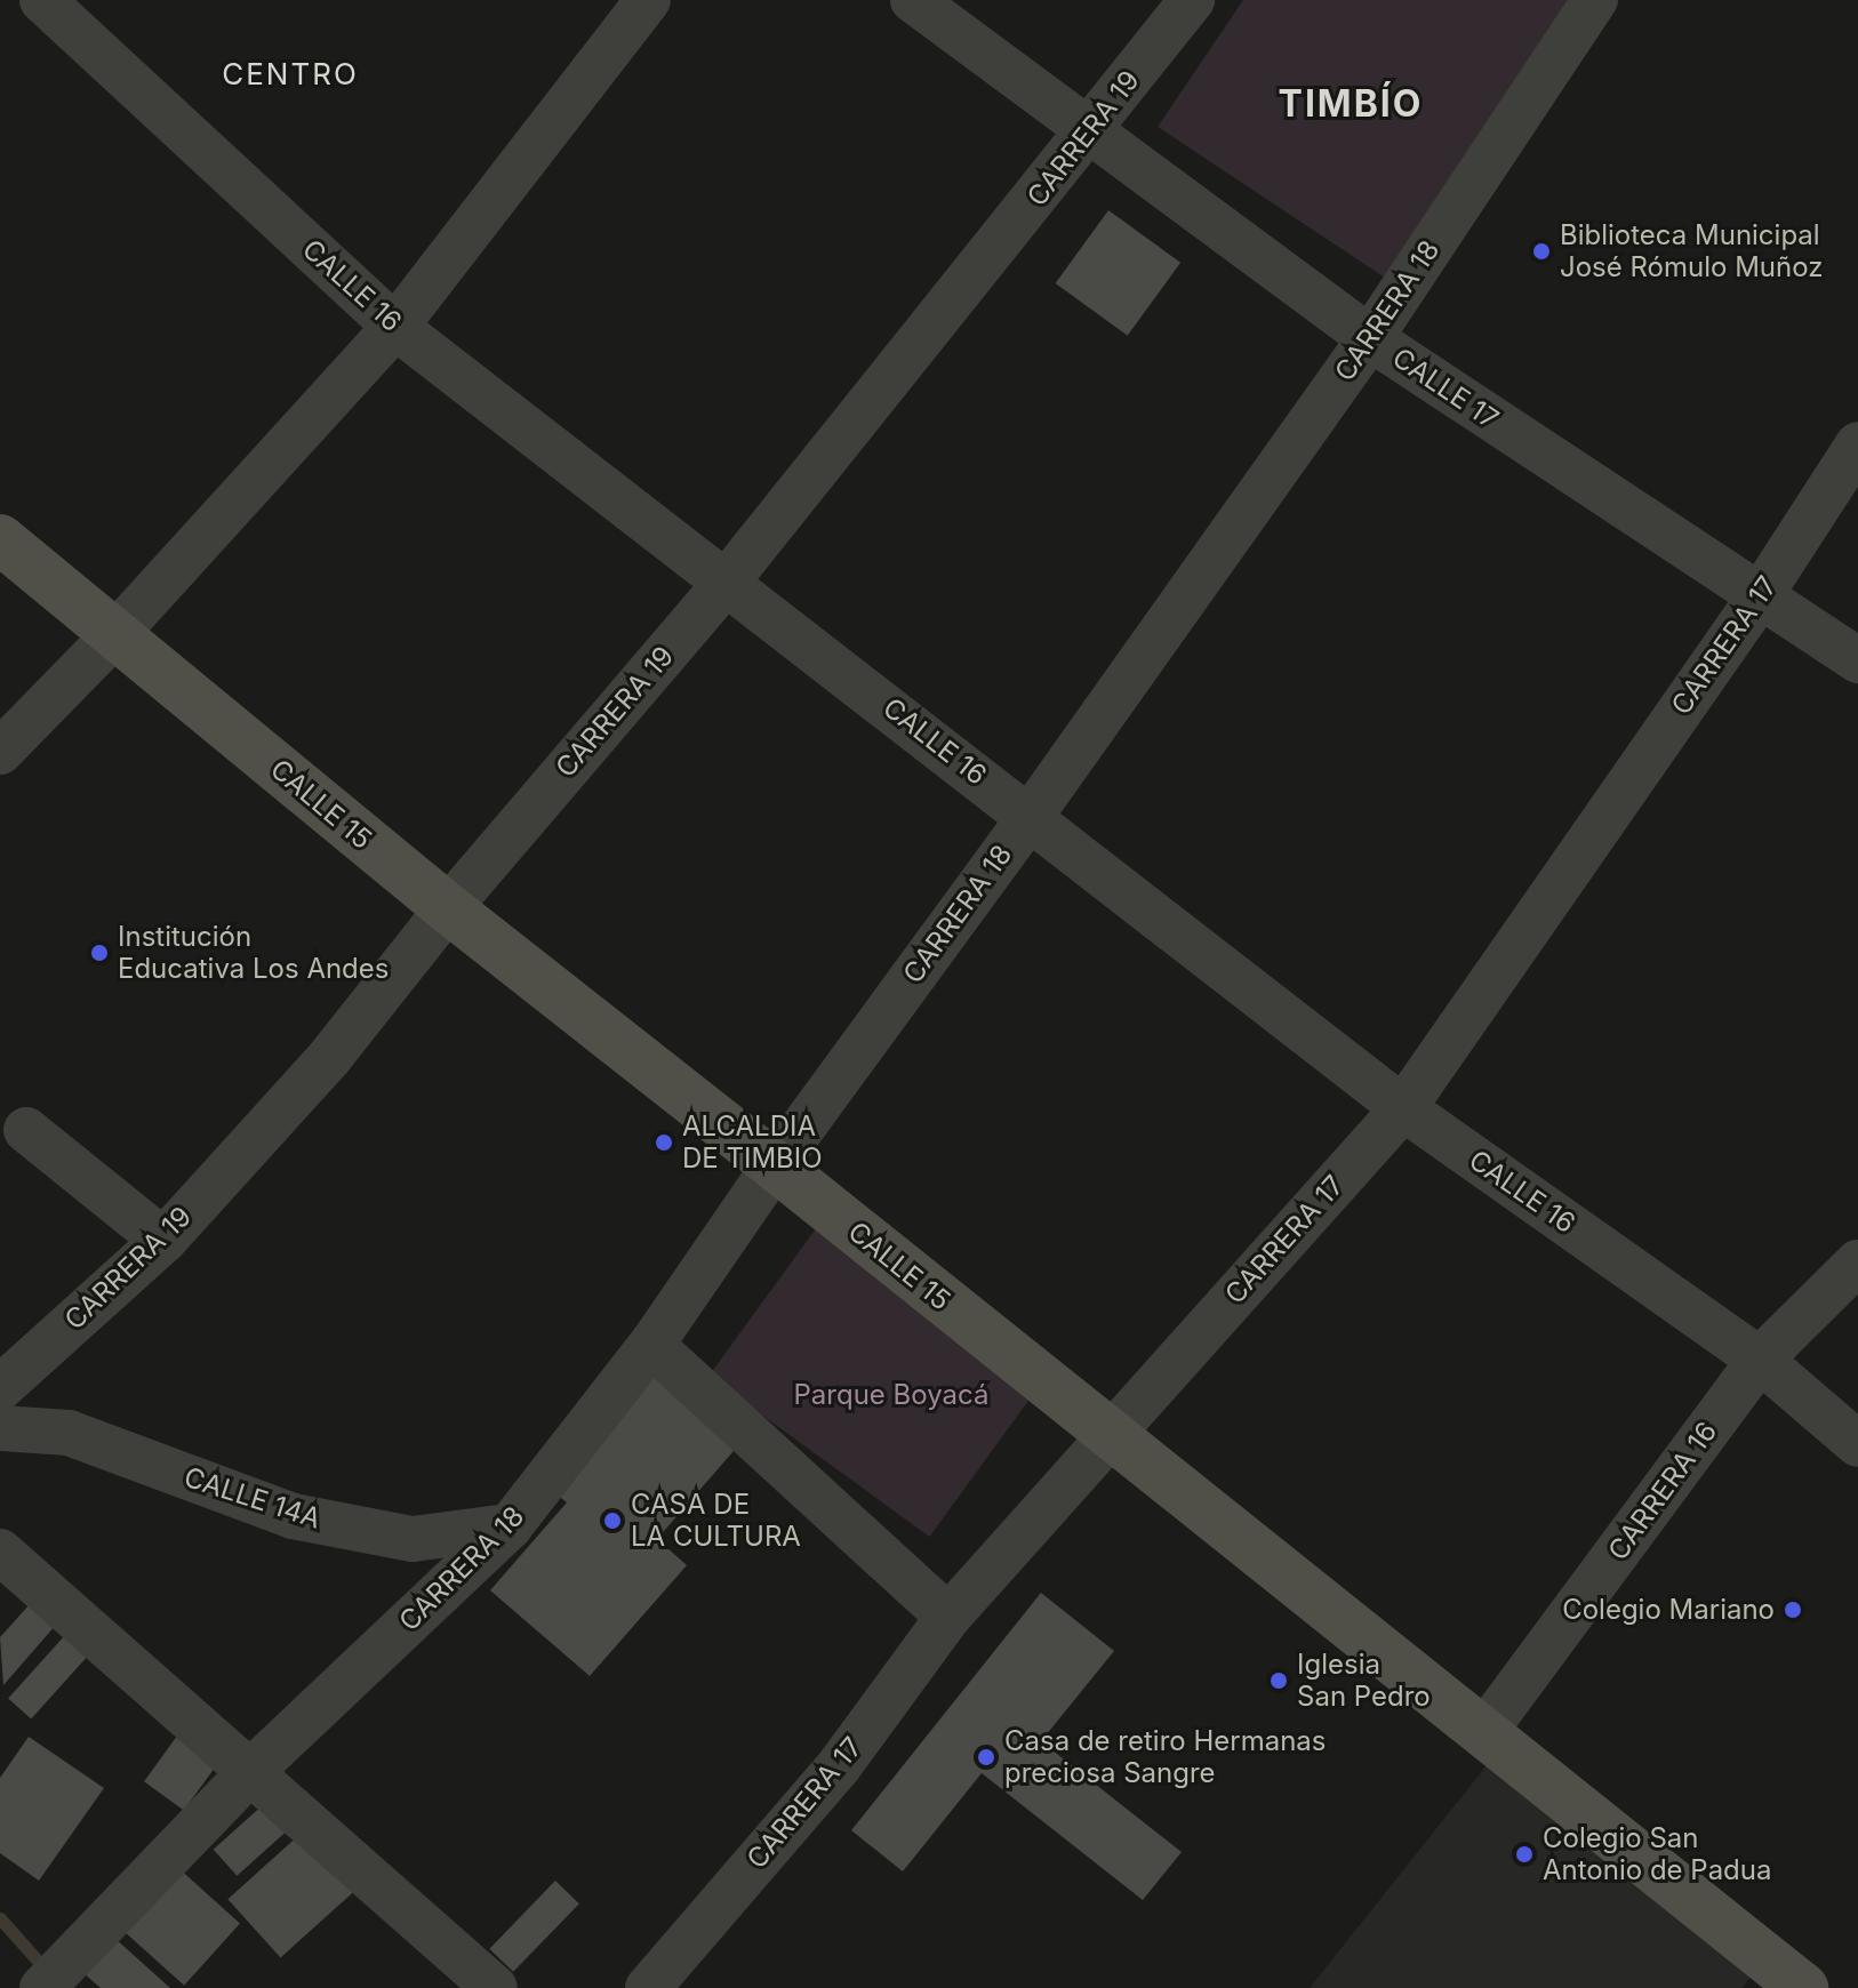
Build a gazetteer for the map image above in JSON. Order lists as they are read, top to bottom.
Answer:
{
  "streets": {
    "main road": ["CALLE 15"],
    "street": [
      "CARRERA 19",
      "CALLE 16",
      "CARRERA 18",
      "CALLE 17",
      "CARRERA 17",
      "CARRERA 16",
      "CALLE 14A"
    ]
  },
  "crossings": [
    ["CARRERA 19", "CALLE 16"],
    ["CARRERA 19", "CALLE 17"],
    ["CARRERA 19", "CALLE 15"],
    ["CALLE 16", "CARRERA 18"],
    ["CALLE 16", "CARRERA 17"],
    ["CALLE 16", "CARRERA 16"],
    ["CARRERA 18", "CALLE 17"],
    ["CARRERA 18", "CALLE 15"],
    ["CARRERA 18", "CALLE 14A"],
    ["CALLE 17", "CARRERA 17"],
    ["CARRERA 17", "CALLE 15"],
    ["CALLE 15", "CARRERA 16"]
  ],
  "districts": ["CENTRO", "TIMBÍO"],
  "parks": ["Parque Boyacá"],
  "places": [
    "Biblioteca Municipal José Rómulo Muñoz",
    "Institución Educativa Los Andes",
    "ALCALDIA DE TIMBIO",
    "CASA DE LA CULTURA",
    "Colegio Mariano",
    "Iglesia San Pedro",
    "Casa de retiro Hermanas preciosa Sangre",
    "Colegio San Antonio de Padua"
  ]
}
